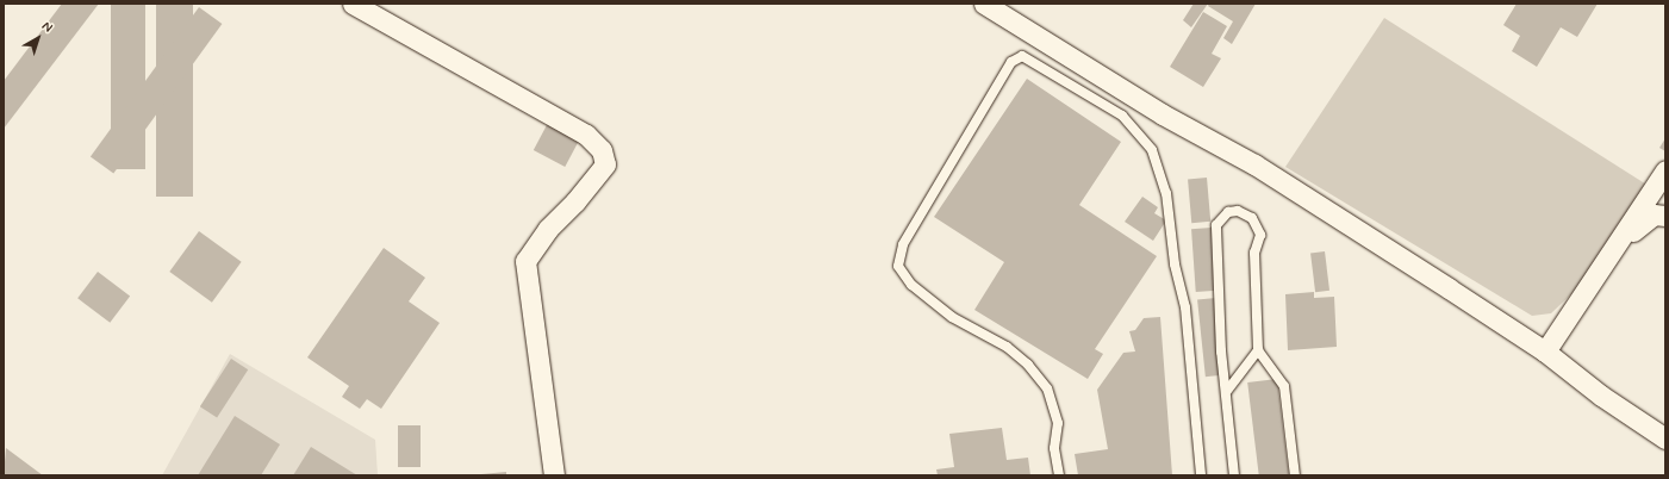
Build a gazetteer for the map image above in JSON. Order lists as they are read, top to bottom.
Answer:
{
  "north": "top right"
}
